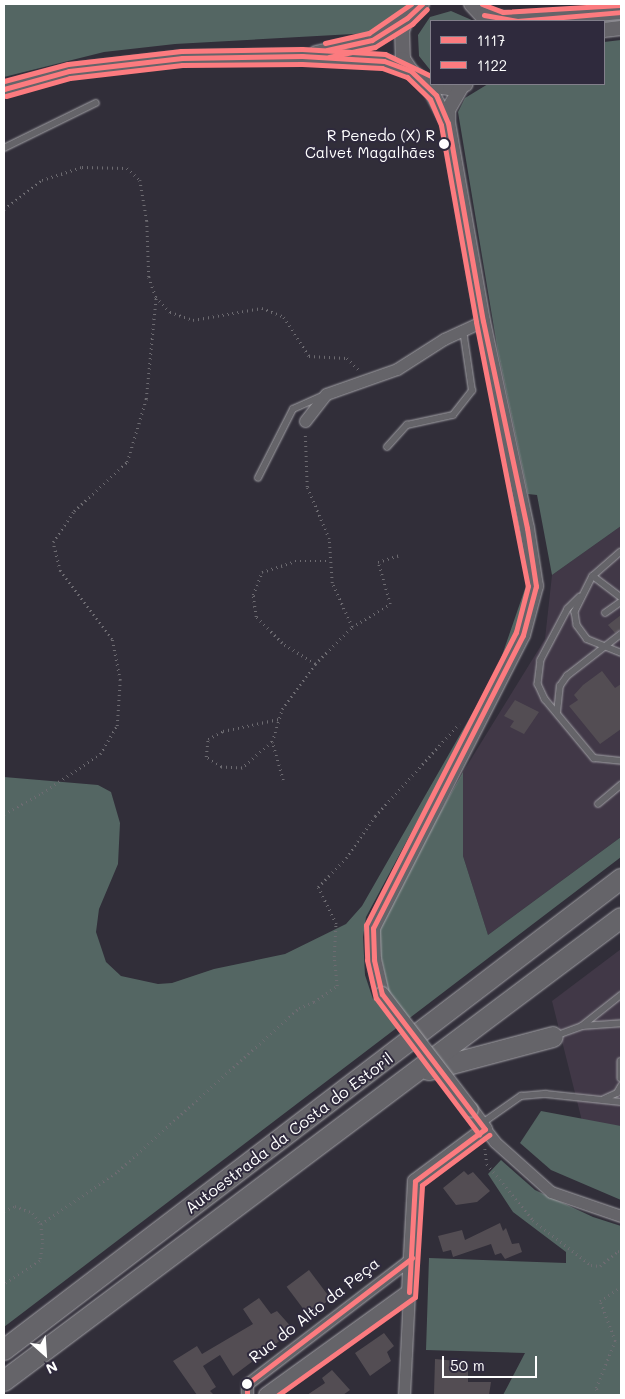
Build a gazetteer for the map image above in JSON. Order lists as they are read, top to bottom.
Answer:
{
  "streets": {
    "highway": ["Autoestrada da Costa do Estoril"],
    "street": ["Rua do Alto da Peça"]
  },
  "places": ["R Penedo (X) R Calvet Magalhães"],
  "lines": ["transit line 1117", "transit line 1122"],
  "legend": ["1117", "1122"],
  "scale_bar": "50 m",
  "north": "bottom right"
}
